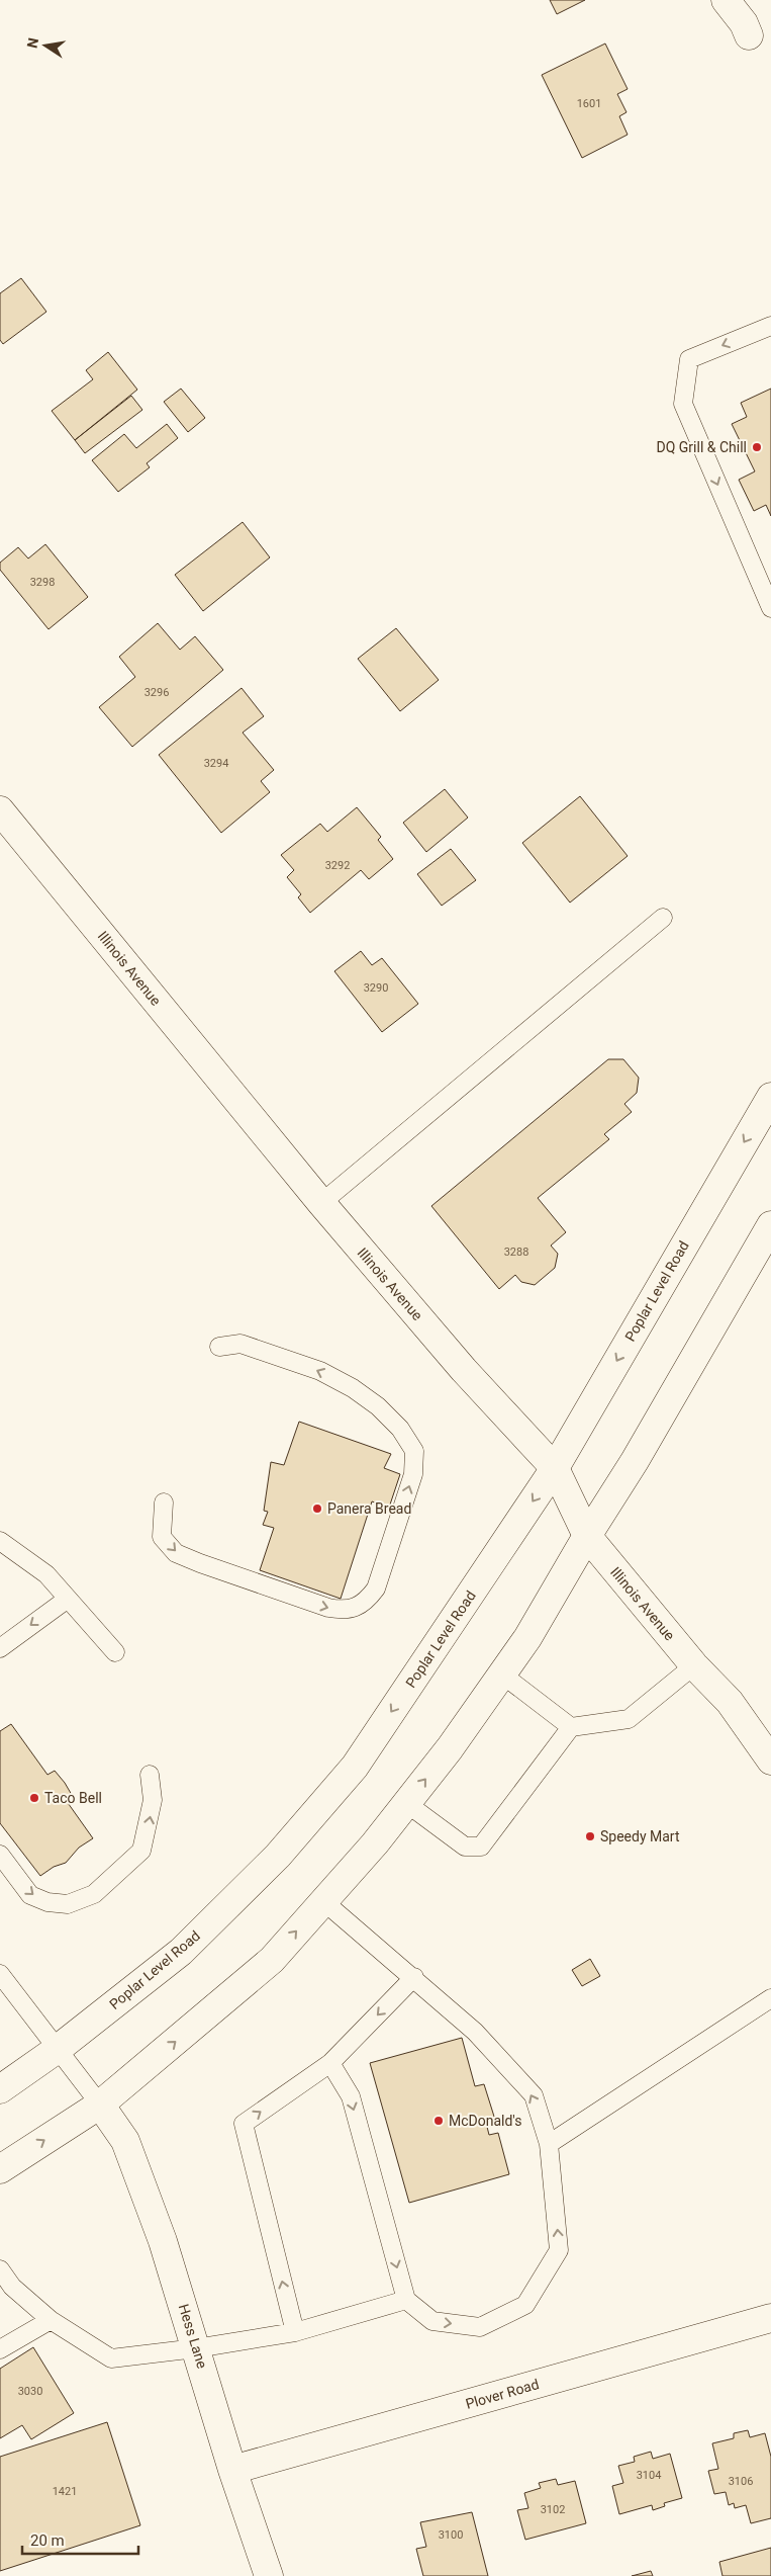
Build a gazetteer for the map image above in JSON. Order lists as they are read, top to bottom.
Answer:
{
  "streets": {
    "main road": [
      "Illinois Avenue",
      "Poplar Level Road",
      "Hess Lane",
      "Plover Road"
    ]
  },
  "crossings": [
    ["Illinois Avenue", "Poplar Level Road"],
    ["Hess Lane", "Plover Road"]
  ],
  "places": [
    "DQ Grill & Chill",
    "Panera Bread",
    "Taco Bell",
    "Speedy Mart",
    "McDonald's"
  ],
  "house_numbers": [
    "1601",
    "3298",
    "3296",
    "3294",
    "3292",
    "3290",
    "3288",
    "3030",
    "3104",
    "3106",
    "1421",
    "3102",
    "3100"
  ],
  "scale_bar": "20 m",
  "north": "left"
}
